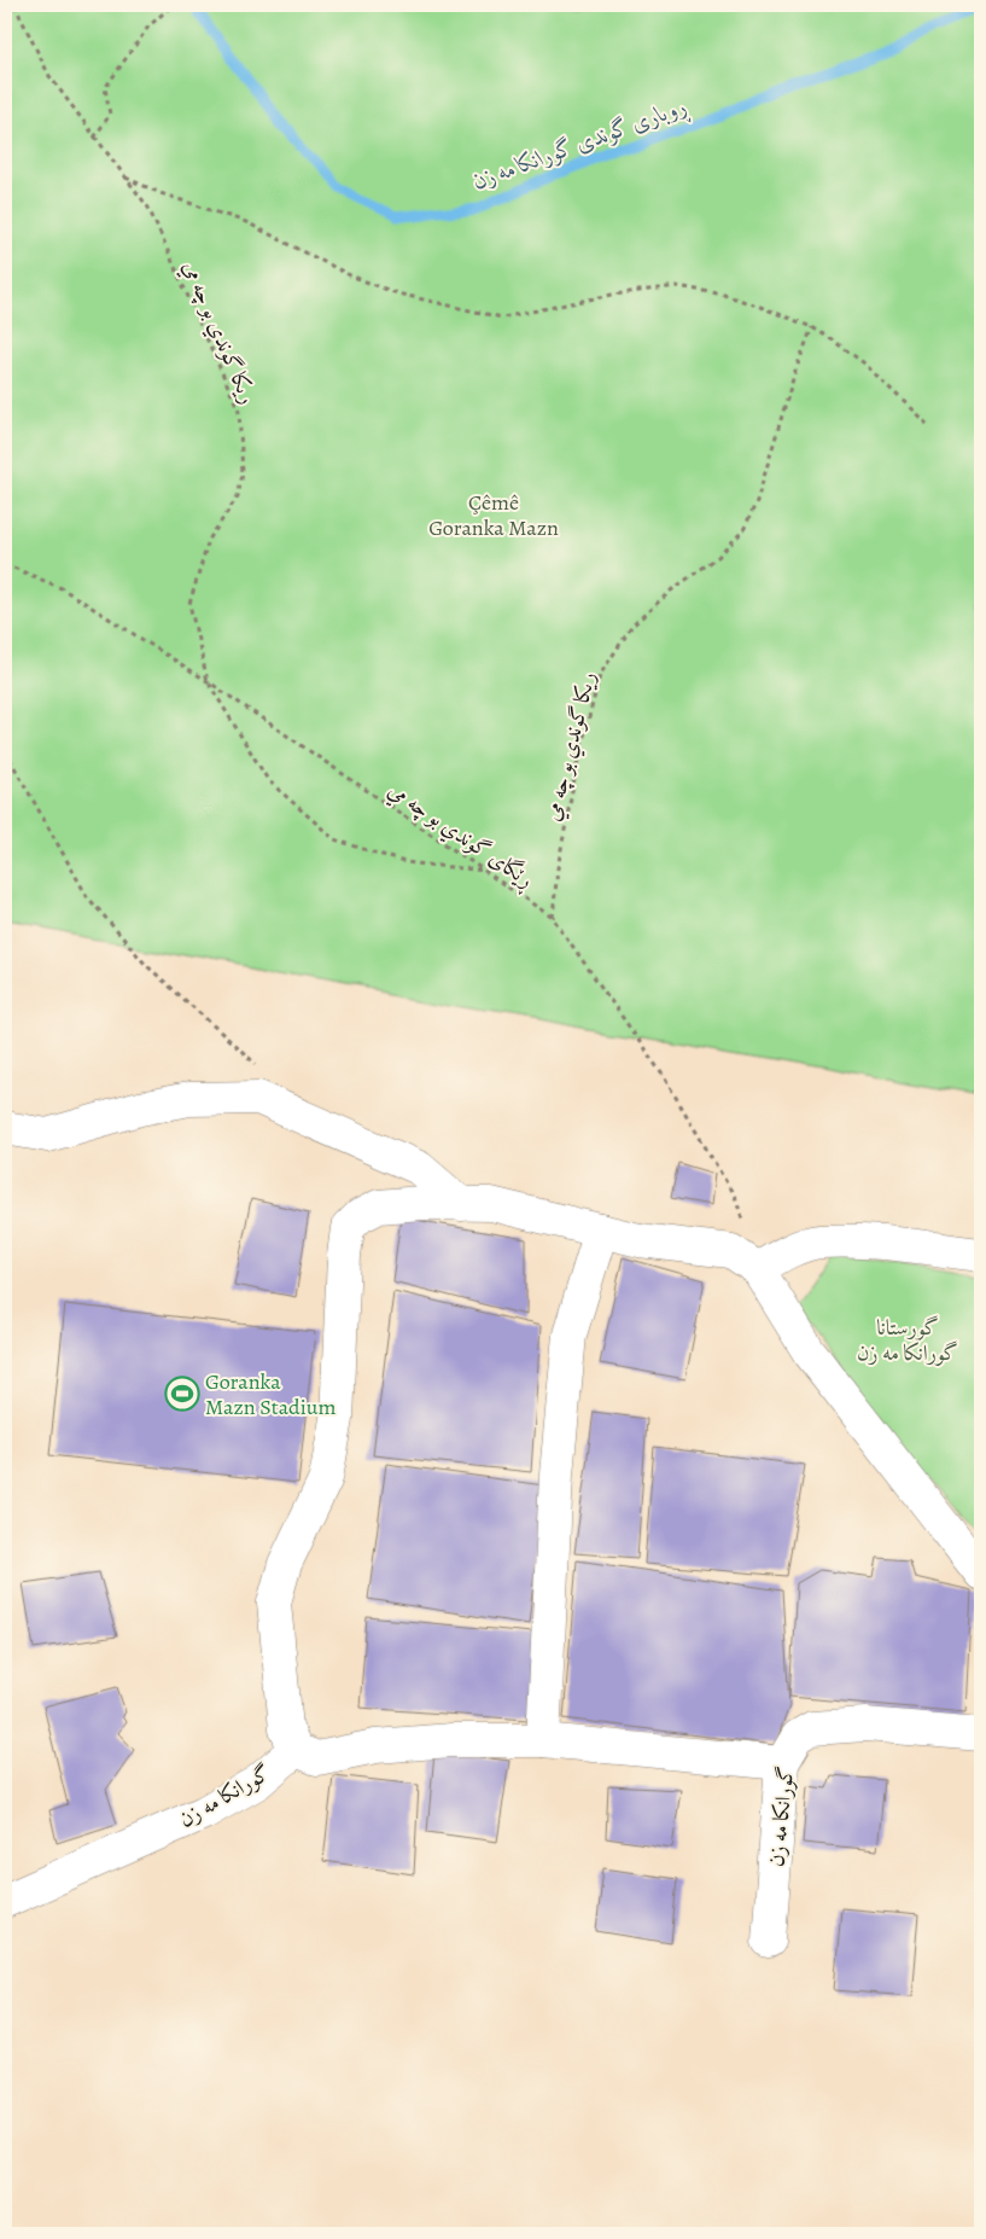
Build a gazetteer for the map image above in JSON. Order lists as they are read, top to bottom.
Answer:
{
  "streets": {
    "street": ["گورانكا مه زن"],
    "path": ["ريكا گوندي بو چه مي", "ڕێگای گوندي بو چه مي"]
  },
  "crossings": [
    ["ريكا گوندي بو چه مي", "ڕێگای گوندي بو چه مي"]
  ],
  "water": ["ڕوباری گوندی گورانكا مه زن"],
  "parks": ["Çêmê Goranka Mazn", "گورستانا گورانكا مه زن"],
  "places": {
    "sports": ["Goranka Mazn Stadium"]
  }
}
